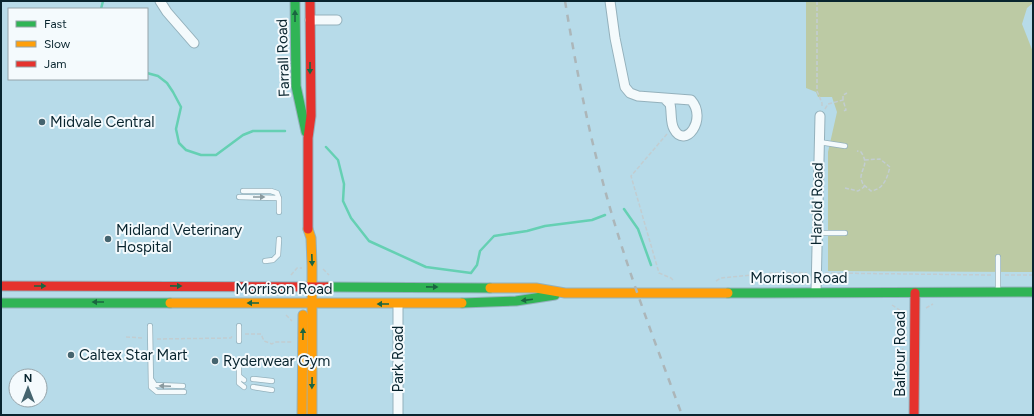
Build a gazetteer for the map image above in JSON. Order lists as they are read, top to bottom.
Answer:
{
  "streets": {
    "main road": ["Farrall Road", "Morrison Road", "Balfour Road"],
    "street": ["Harold Road", "Park Road"]
  },
  "crossings": [
    ["Farrall Road", "Morrison Road"],
    ["Harold Road", "Morrison Road"],
    ["Morrison Road", "Balfour Road"],
    ["Morrison Road", "Park Road"]
  ],
  "places": [
    "Midvale Central",
    "Midland Veterinary Hospital",
    "Caltex Star Mart",
    "Ryderwear Gym"
  ],
  "legend": ["Fast", "Slow", "Jam"],
  "north": "top"
}
